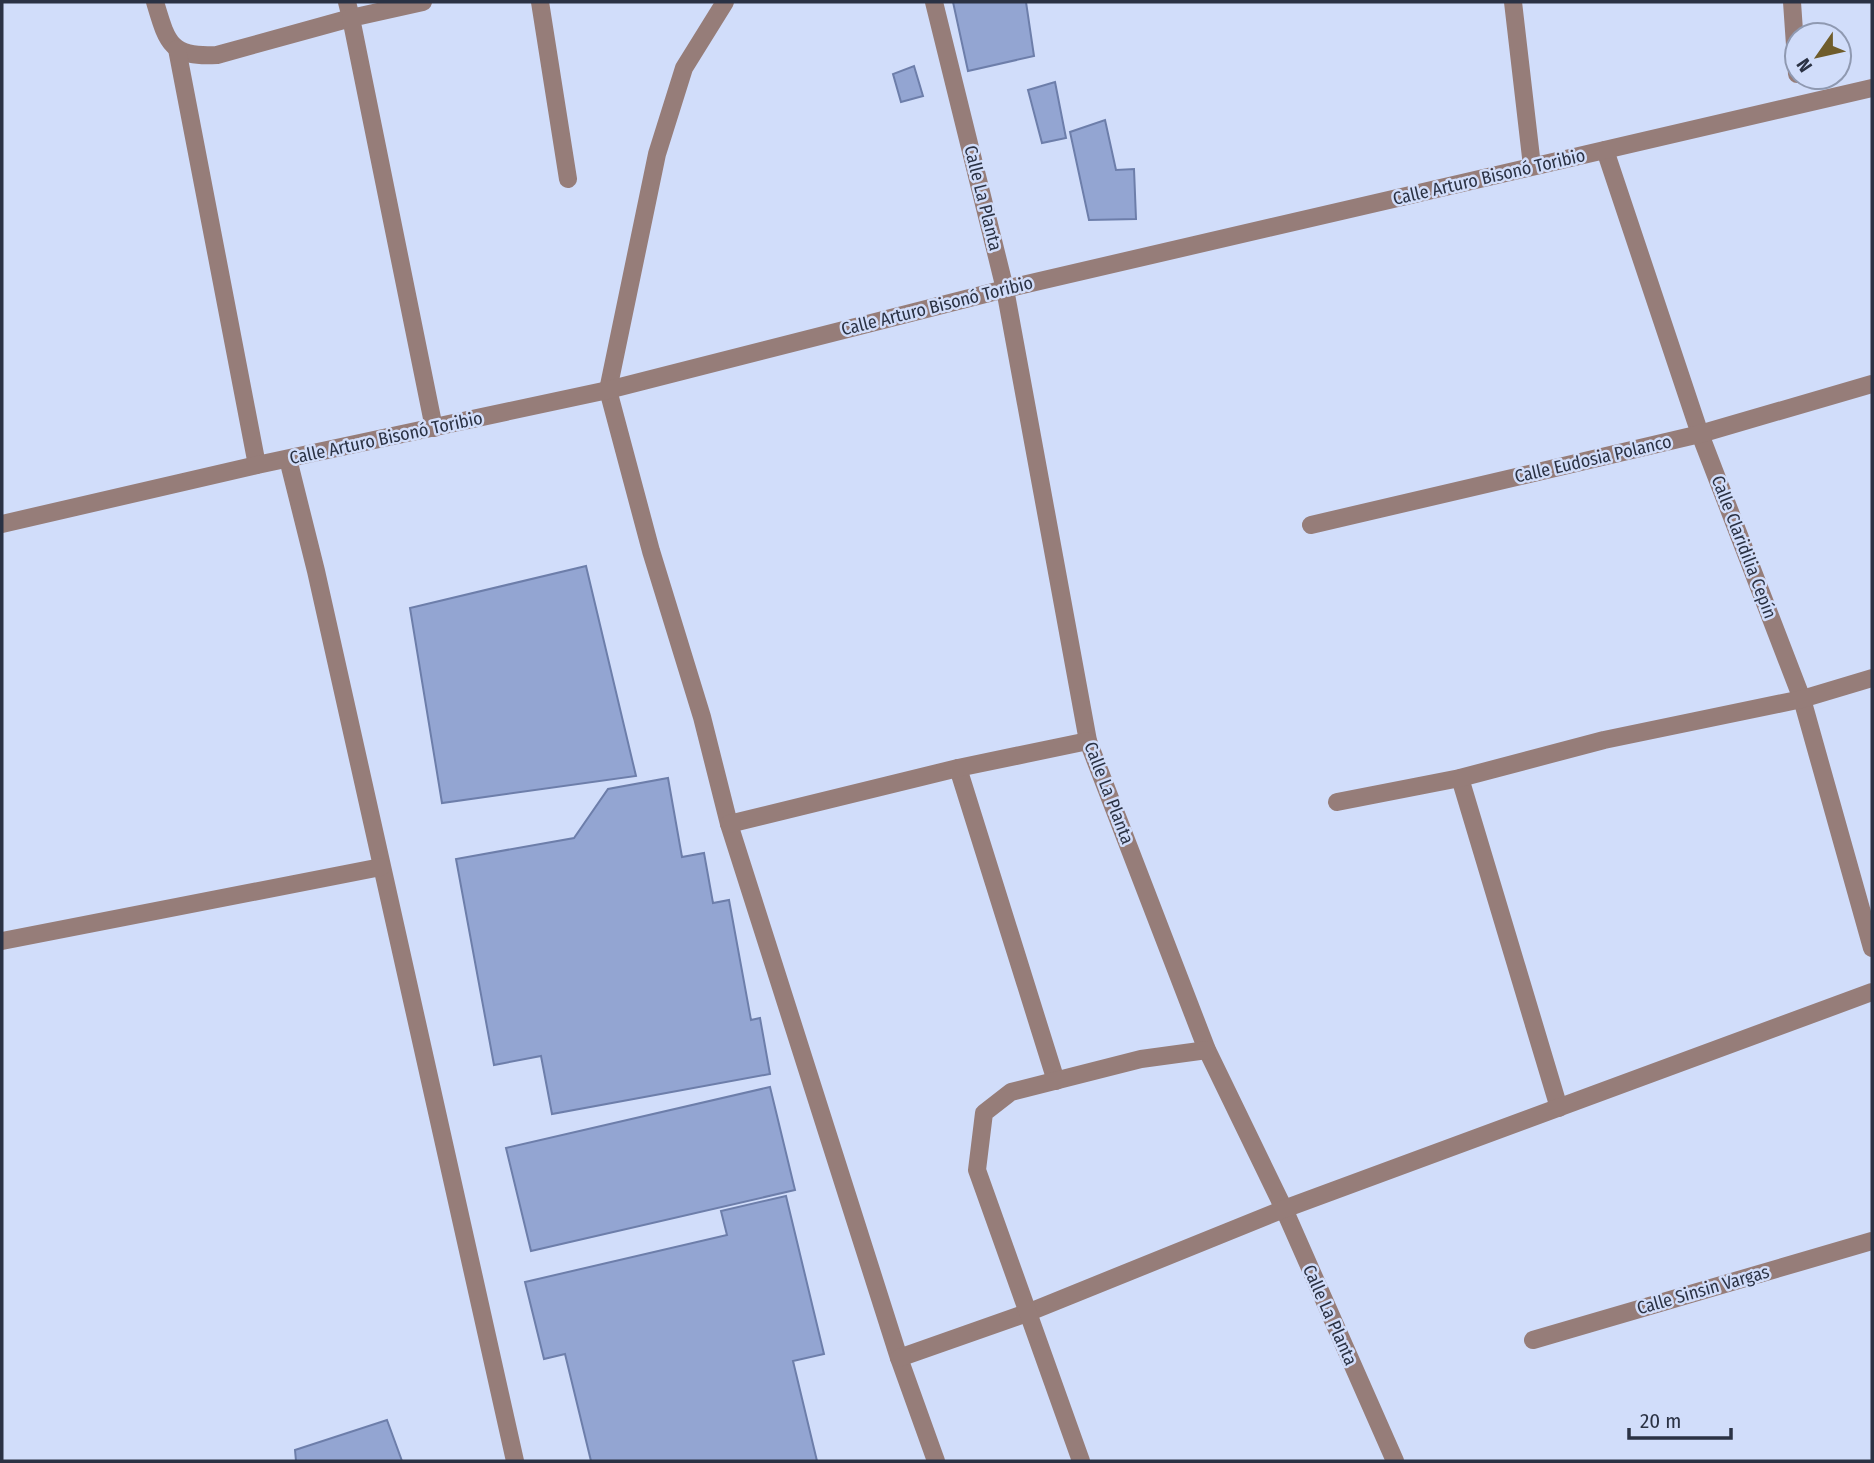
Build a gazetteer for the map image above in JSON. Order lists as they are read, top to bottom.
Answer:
{
  "streets": {
    "street": [
      "Calle Arturo Bisonó Toribio",
      "Calle La Planta",
      "Calle Eudosia Polanco",
      "Calle Claridilia Cepín",
      "Calle Sinsin Vargas"
    ]
  },
  "crossings": [
    ["Calle Arturo Bisonó Toribio", "Calle La Planta"],
    ["Calle Arturo Bisonó Toribio", "Calle Claridilia Cepín"],
    ["Calle Eudosia Polanco", "Calle Claridilia Cepín"]
  ],
  "scale_bar": "20 m",
  "north": "bottom left"
}
